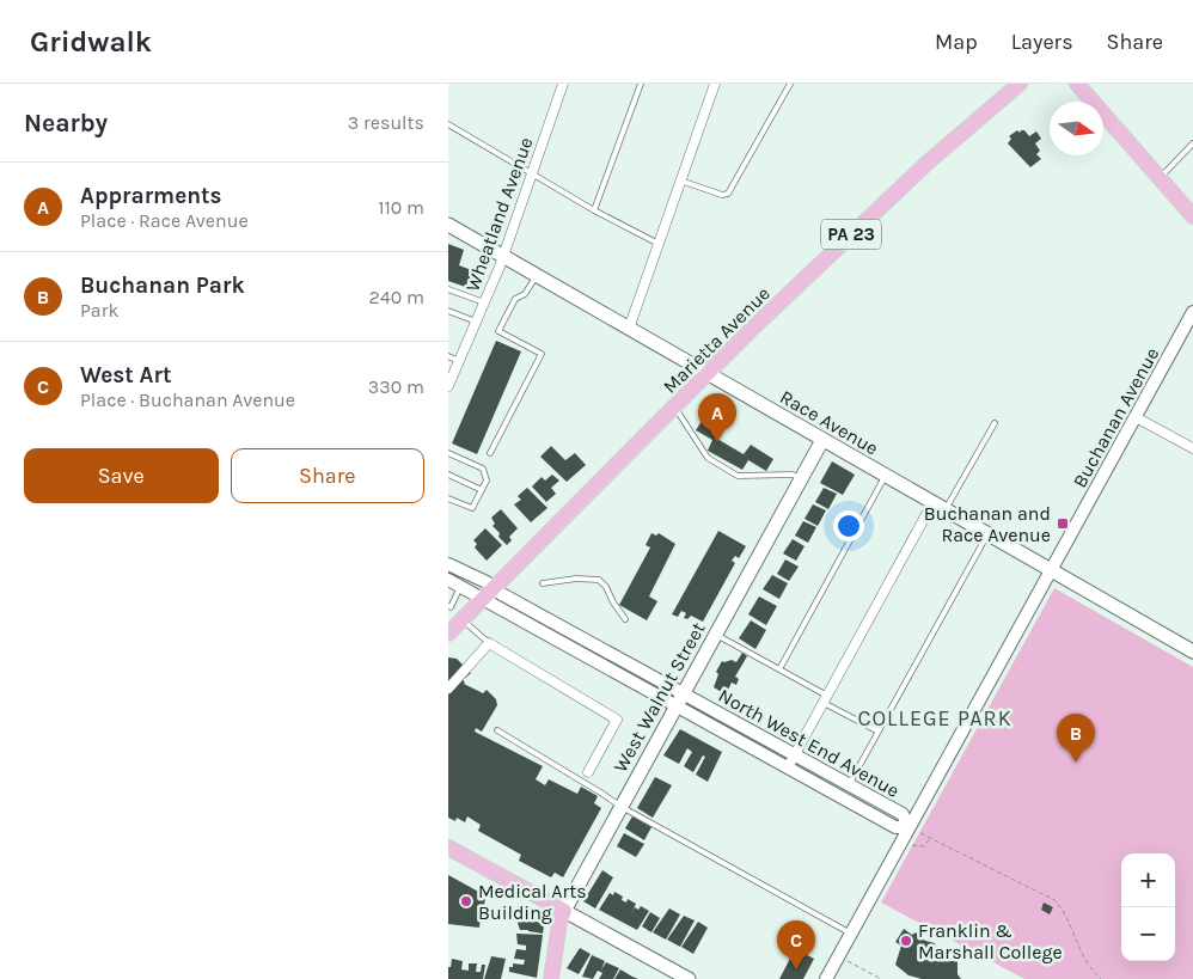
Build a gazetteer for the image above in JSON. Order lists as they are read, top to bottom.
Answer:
{
  "streets": {
    "main road": [
      "PA 23",
      "Marietta Avenue",
      "Race Avenue",
      "West Walnut Street"
    ],
    "street": ["Wheatland Avenue", "Buchanan Avenue", "North West End Avenue"]
  },
  "crossings": [
    ["Wheatland Avenue", "Race Avenue"],
    ["Marietta Avenue", "Race Avenue"],
    ["Marietta Avenue", "North West End Avenue"],
    ["Buchanan Avenue", "Race Avenue"],
    ["Buchanan Avenue", "North West End Avenue"],
    ["Race Avenue", "West Walnut Street"],
    ["West Walnut Street", "North West End Avenue"]
  ],
  "districts": ["COLLEGE PARK"],
  "places": {
    "transit": ["Buchanan and Race Avenue"],
    "other": ["Medical Arts Building", "Franklin & Marshall College"]
  },
  "north": "right",
  "page": {
    "header": "Gridwalk",
    "nav": ["Map", "Layers", "Share"],
    "heading": ["Nearby", "3 results"],
    "list": [
      {
        "mark": "A",
        "name": "Apprarments",
        "note": "Place · Race Avenue",
        "value": "110 m"
      },
      {
        "mark": "B",
        "name": "Buchanan Park",
        "note": "Park",
        "value": "240 m"
      },
      {
        "mark": "C",
        "name": "West Art",
        "note": "Place · Buchanan Avenue",
        "value": "330 m"
      }
    ],
    "pins": ["A", "B", "C"],
    "buttons": ["Save", "Share"],
    "map_buttons": ["+", "−"]
  }
}
